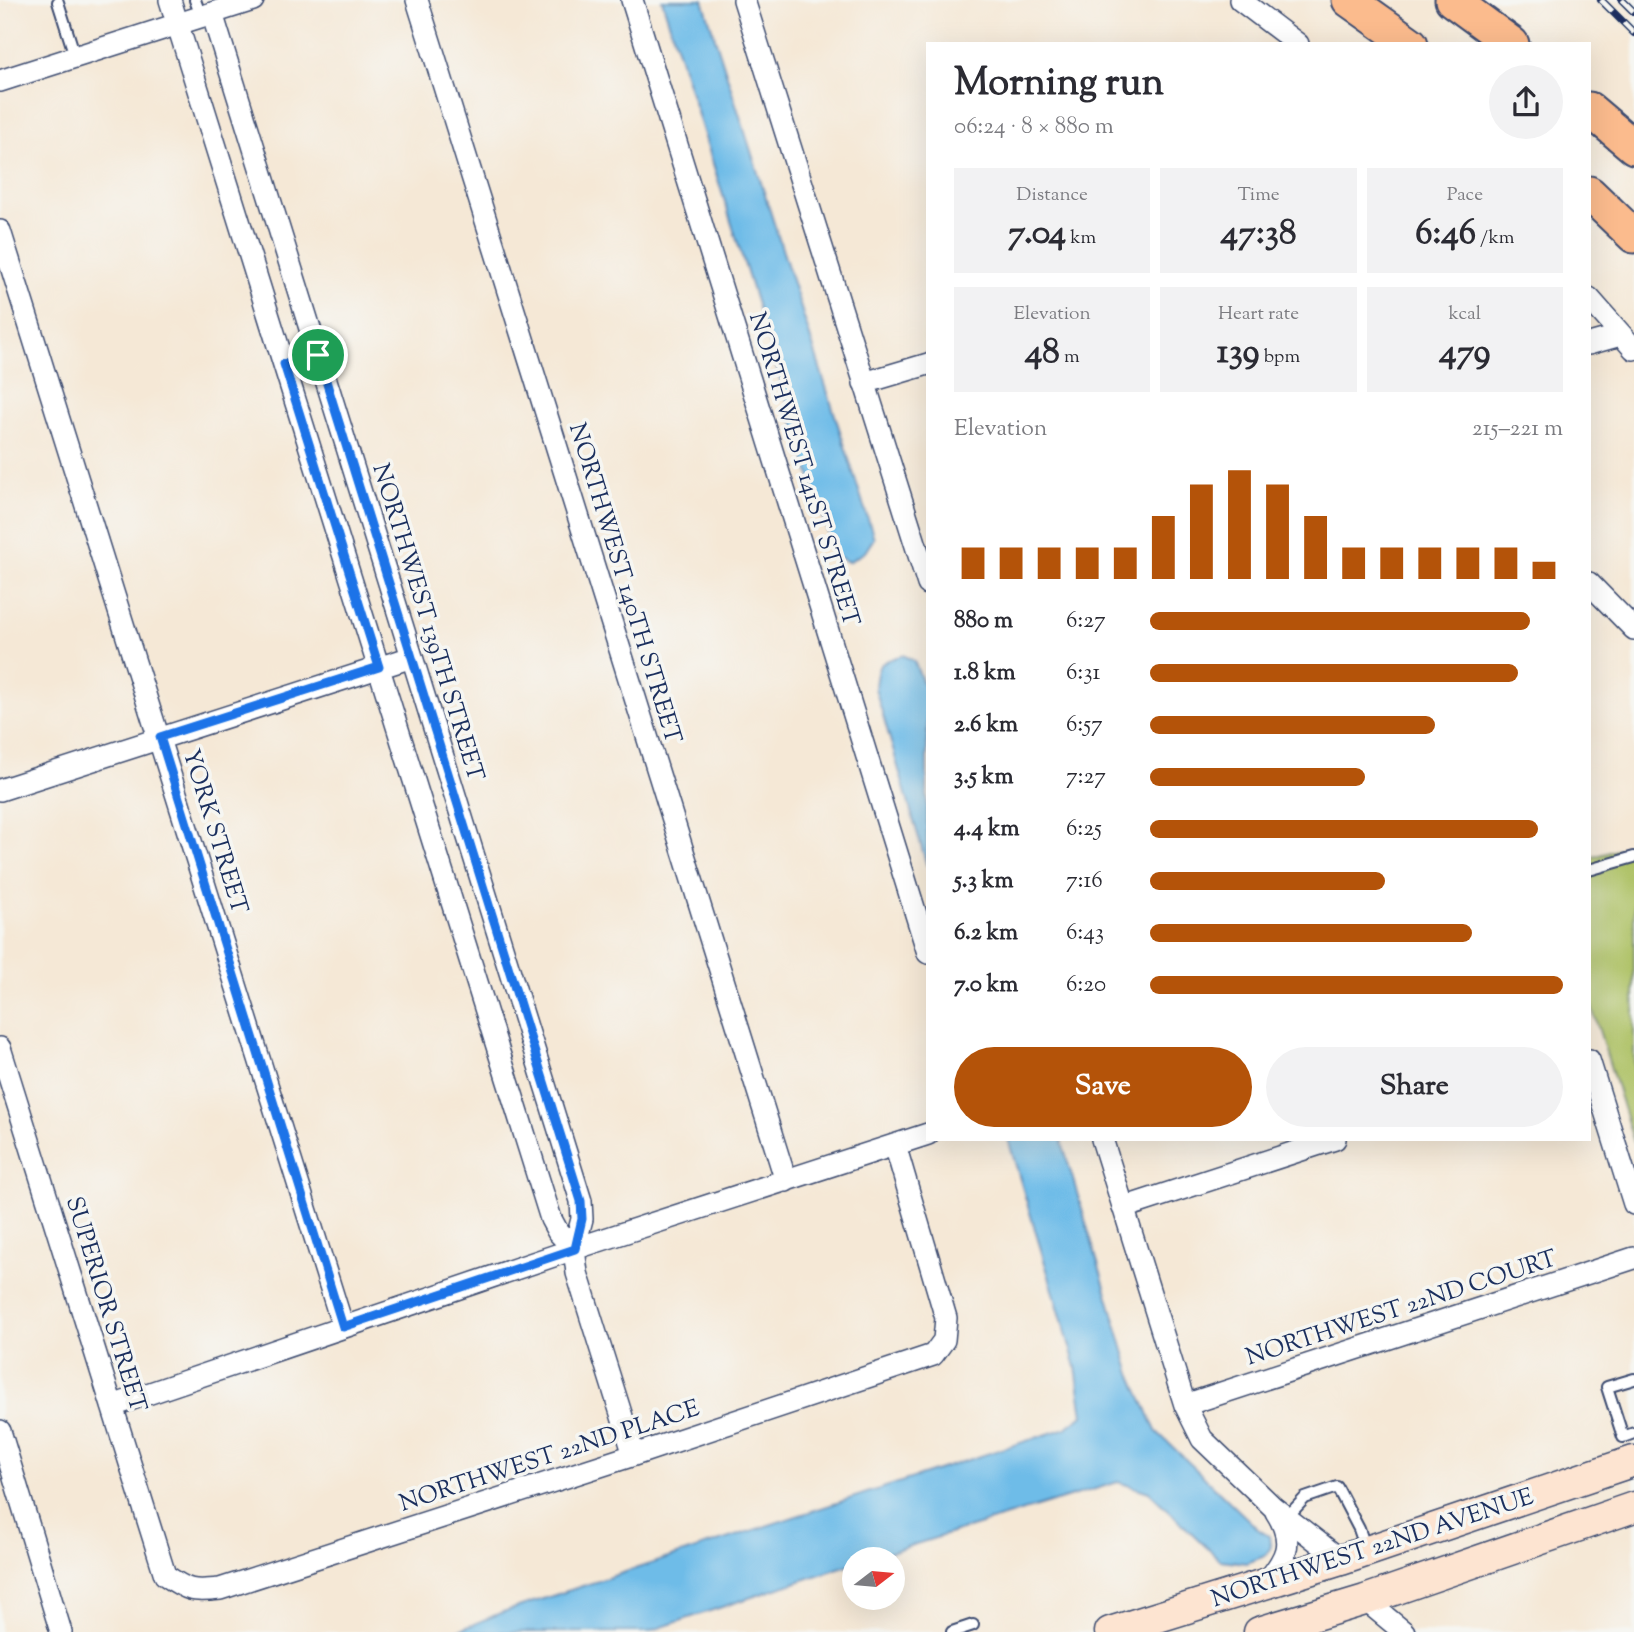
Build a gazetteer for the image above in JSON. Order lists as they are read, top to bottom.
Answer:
{
  "streets": {
    "main road": ["NORTHWEST 22ND AVENUE"],
    "street": [
      "NORTHWEST 141ST STREET",
      "NORTHWEST 140TH STREET",
      "NORTHWEST 139TH STREET",
      "YORK STREET",
      "SUPERIOR STREET",
      "NORTHWEST 22ND COURT",
      "NORTHWEST 22ND PLACE"
    ]
  },
  "crossings": [
    ["NORTHWEST 139TH STREET", "NORTHWEST 22ND PLACE"],
    ["SUPERIOR STREET", "NORTHWEST 22ND PLACE"]
  ],
  "north": "right",
  "page": {
    "heading": ["Morning run", "06:24 · 8 × 880 m"],
    "stats": [
      ["Distance", "7.04 km"],
      ["Time", "47:38"],
      ["Pace", "6:46 /km"],
      ["Elevation", "48 m"],
      ["Heart rate", "139 bpm"],
      ["kcal", "479"]
    ],
    "chart": ["Elevation", "215–221 m"],
    "list": [
      {
        "name": "880 m",
        "note": "6:27"
      },
      {
        "name": "1.8 km",
        "note": "6:31"
      },
      {
        "name": "2.6 km",
        "note": "6:57"
      },
      {
        "name": "3.5 km",
        "note": "7:27"
      },
      {
        "name": "4.4 km",
        "note": "6:25"
      },
      {
        "name": "5.3 km",
        "note": "7:16"
      },
      {
        "name": "6.2 km",
        "note": "6:43"
      },
      {
        "name": "7.0 km",
        "note": "6:20"
      }
    ],
    "buttons": ["Save", "Share"]
  }
}
